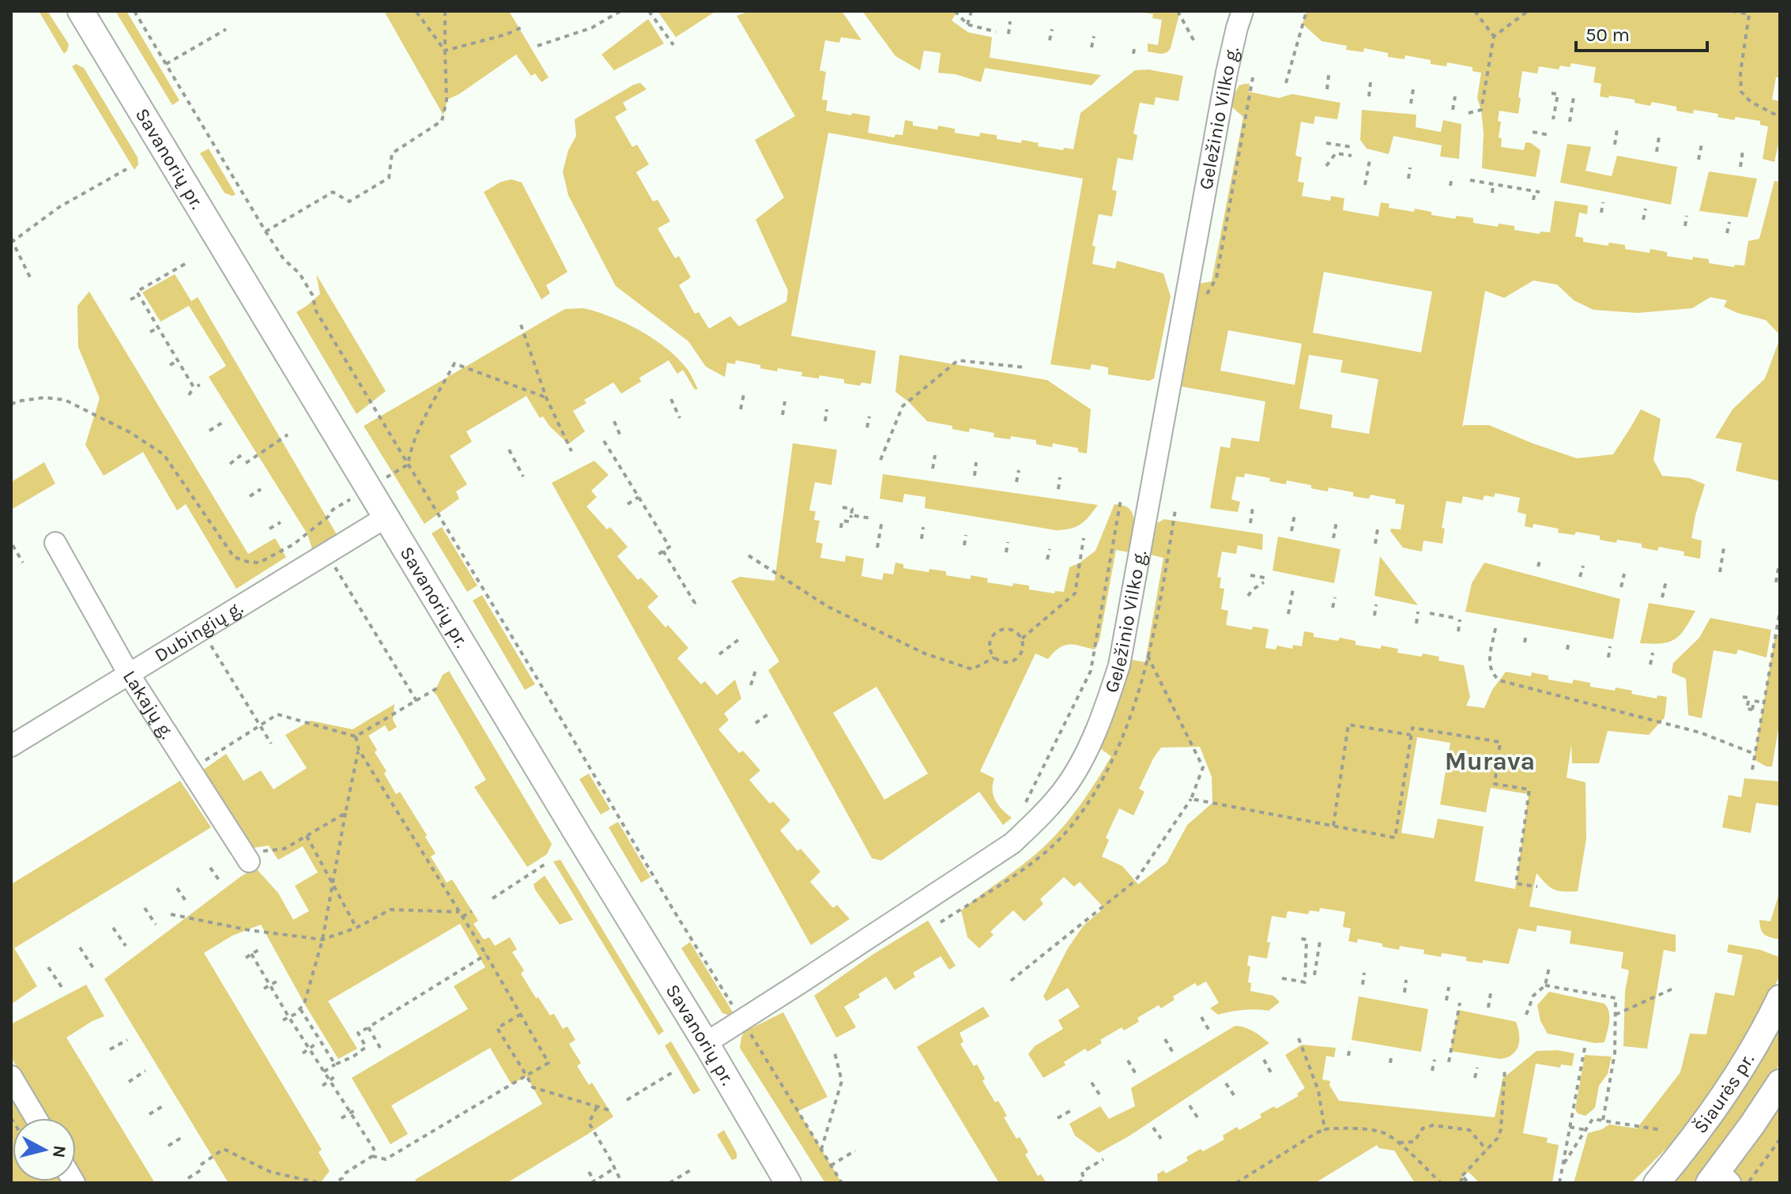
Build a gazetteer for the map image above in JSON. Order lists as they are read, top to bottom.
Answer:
{
  "streets": {
    "main road": ["Savanorių pr.", "Šiaurės pr."],
    "street": ["Geležinio Vilko g.", "Dubingių g.", "Lakajų g."]
  },
  "crossings": [
    ["Geležinio Vilko g.", "Savanorių pr."],
    ["Savanorių pr.", "Dubingių g."],
    ["Dubingių g.", "Lakajų g."]
  ],
  "districts": ["Murava"],
  "scale_bar": "50 m",
  "north": "right"
}
